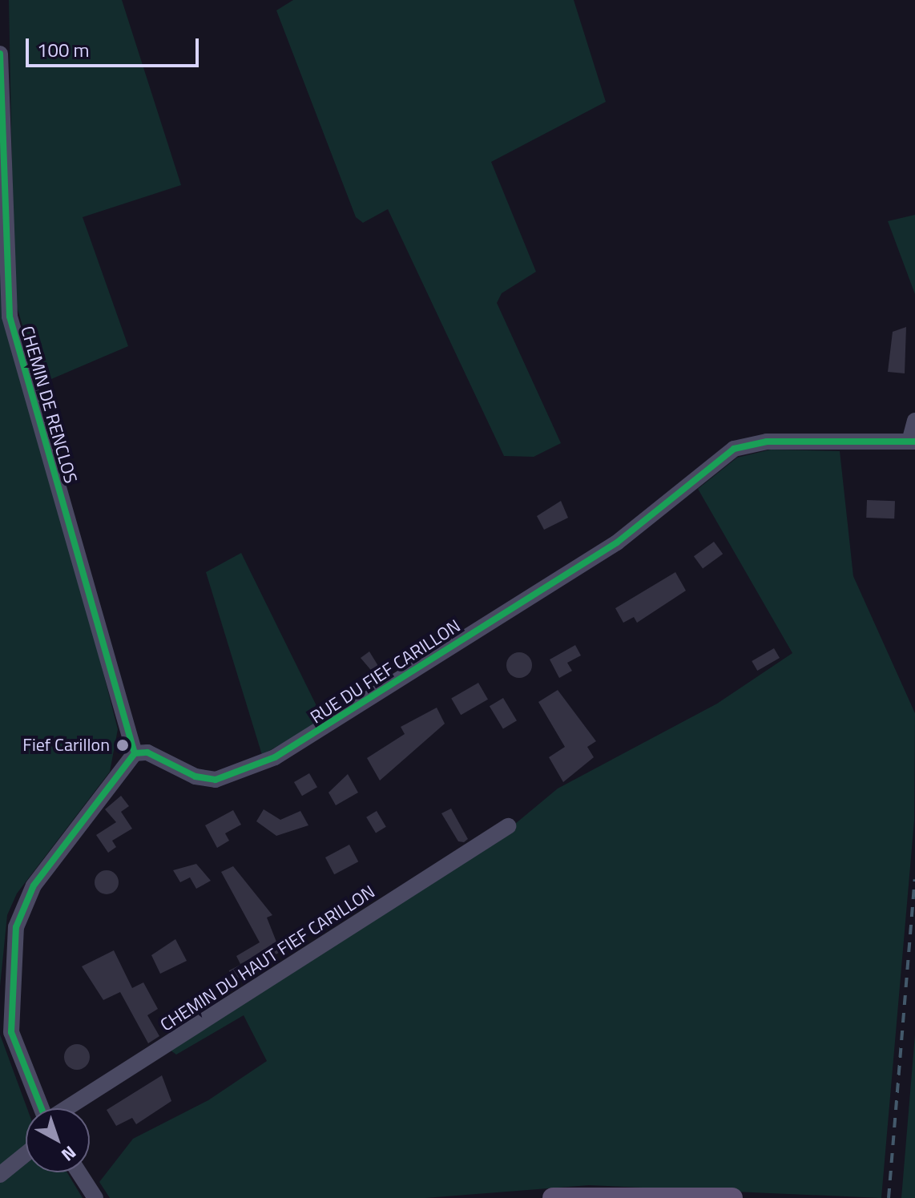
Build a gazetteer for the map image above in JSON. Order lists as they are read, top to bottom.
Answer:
{
  "streets": {
    "street": ["CHEMIN DE RENCLOS", "RUE DU FIEF CARILLON", "CHEMIN DU HAUT FIEF CARILLON"]
  },
  "crossings": [
    ["CHEMIN DE RENCLOS", "RUE DU FIEF CARILLON"]
  ],
  "places": ["Fief Carillon"],
  "scale_bar": "100 m",
  "north": "bottom right"
}
